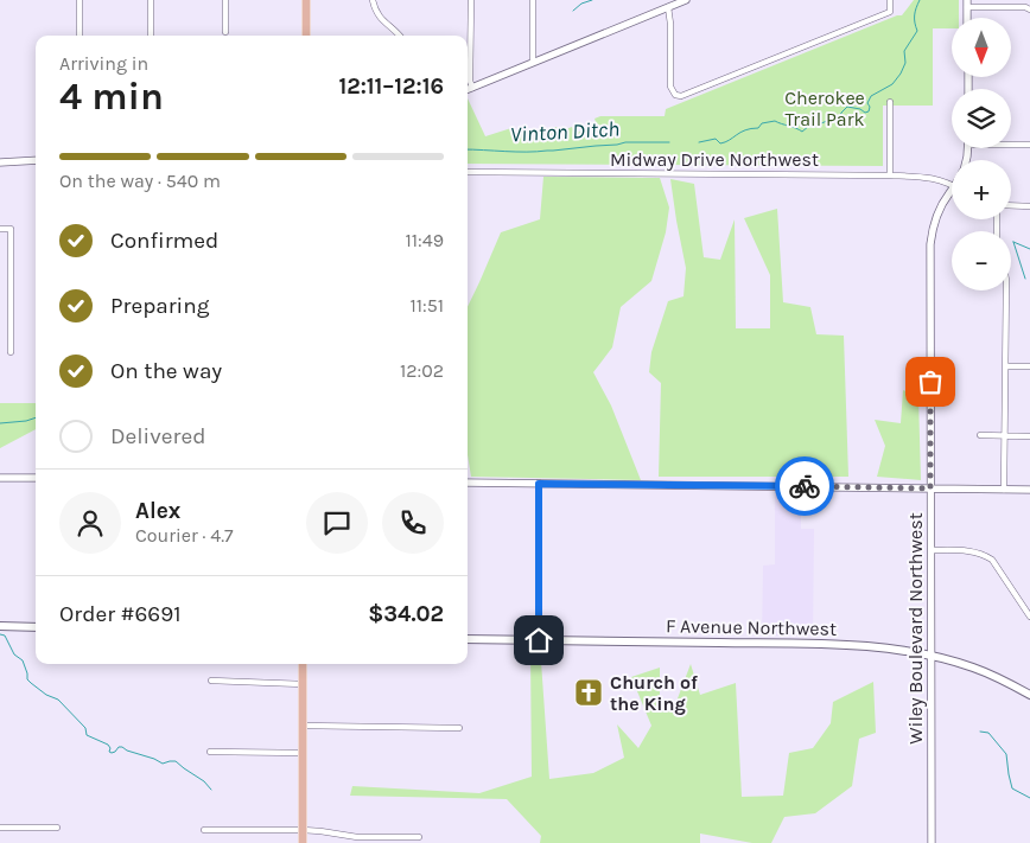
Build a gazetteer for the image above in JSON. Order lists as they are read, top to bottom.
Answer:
{
  "streets": {
    "main road": ["F Avenue Northwest"],
    "street": ["Midway Drive Northwest", "Wiley Boulevard Northwest"]
  },
  "crossings": [
    ["F Avenue Northwest", "Wiley Boulevard Northwest"]
  ],
  "water": ["Vinton Ditch"],
  "parks": ["Cherokee Trail Park"],
  "places": {
    "church": ["Church of the King"]
  },
  "north": "bottom",
  "page": {
    "map_buttons": ["+", "−"],
    "heading": ["4 min", "Arriving in", "12:11–12:16"],
    "panel": [
      "Alex",
      "Courier · 4.7",
      "Order #6691",
      "$34.02"
    ],
    "bar": "On the way · 540 m",
    "list": [
      ["Confirmed", "11:49"],
      ["Preparing", "11:51"],
      ["On the way", "12:02"],
      "Delivered"
    ]
  }
}
